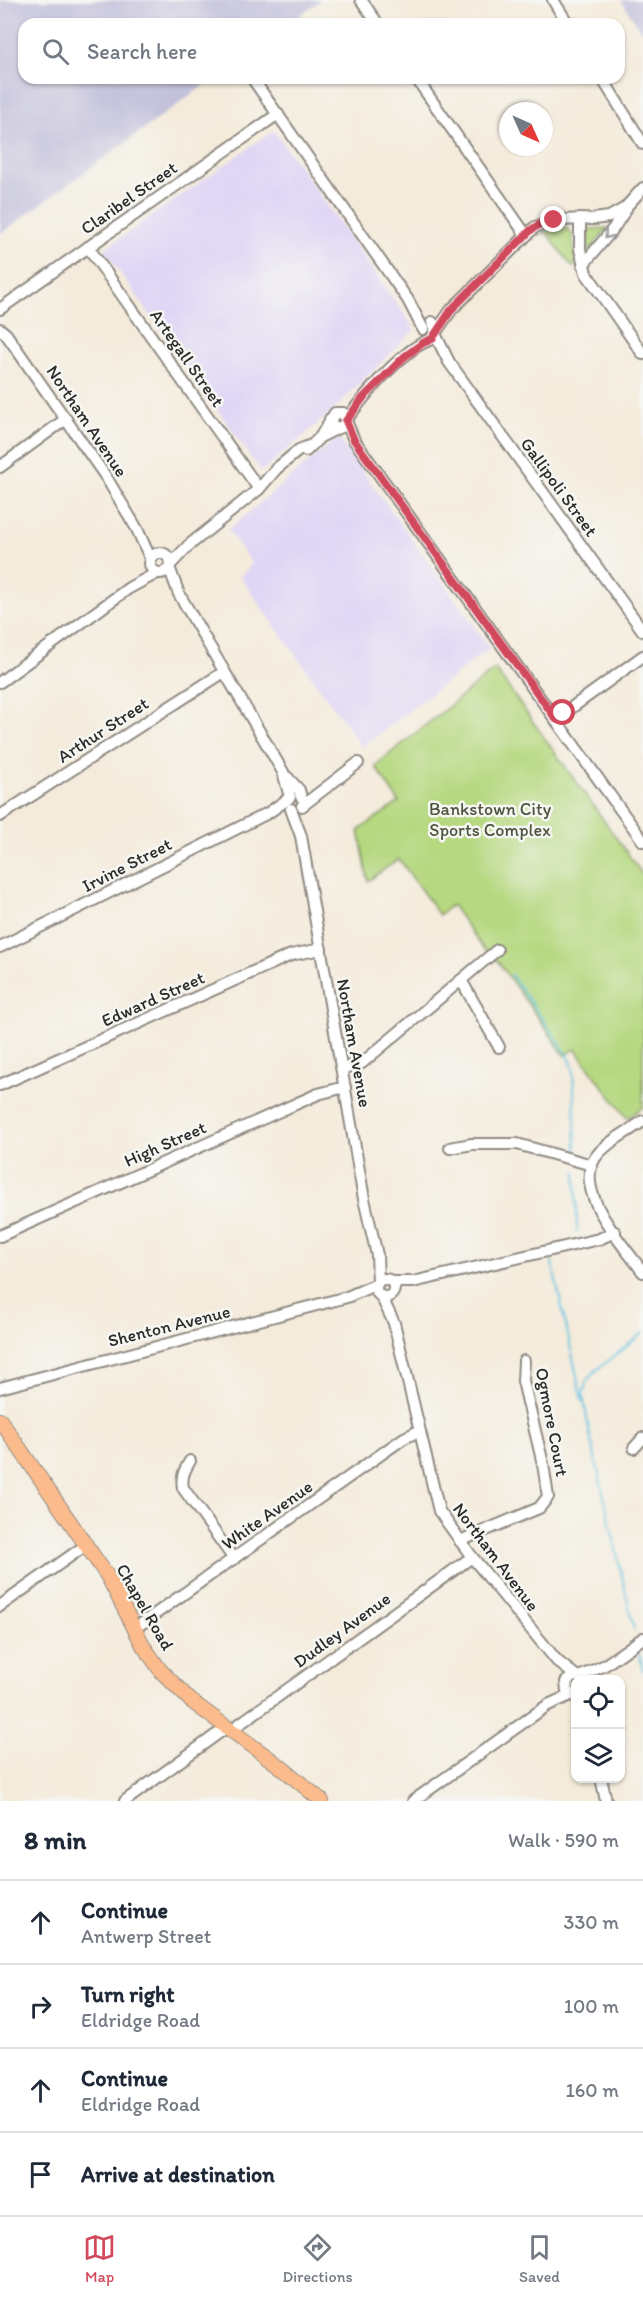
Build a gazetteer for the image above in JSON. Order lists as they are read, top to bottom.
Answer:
{
  "streets": {
    "main road": ["Chapel Road"],
    "street": [
      "Claribel Street",
      "Artegall Street",
      "Northam Avenue",
      "Gallipoli Street",
      "Arthur Street",
      "Irvine Street",
      "Edward Street",
      "High Street",
      "Shenton Avenue",
      "Ogmore Court",
      "White Avenue",
      "Dudley Avenue"
    ]
  },
  "crossings": [
    ["Claribel Street", "Artegall Street"],
    ["Claribel Street", "Gallipoli Street"],
    ["Northam Avenue", "Arthur Street"],
    ["Northam Avenue", "Irvine Street"],
    ["Northam Avenue", "Edward Street"],
    ["Northam Avenue", "High Street"],
    ["Northam Avenue", "Shenton Avenue"],
    ["Northam Avenue", "Ogmore Court"],
    ["Northam Avenue", "White Avenue"],
    ["Northam Avenue", "Dudley Avenue"],
    ["White Avenue", "Chapel Road"],
    ["Chapel Road", "Dudley Avenue"]
  ],
  "parks": ["Bankstown City Sports Complex"],
  "north": "bottom right",
  "page": {
    "search": "Search here",
    "heading": ["8 min", "Walk · 590 m"],
    "list": [
      ["Continue", "Antwerp Street", "330 m"],
      ["Turn right", "Eldridge Road", "100 m"],
      ["Continue", "Eldridge Road", "160 m"],
      "Arrive at destination"
    ],
    "nav": ["Map", "Directions", "Saved"]
  }
}
